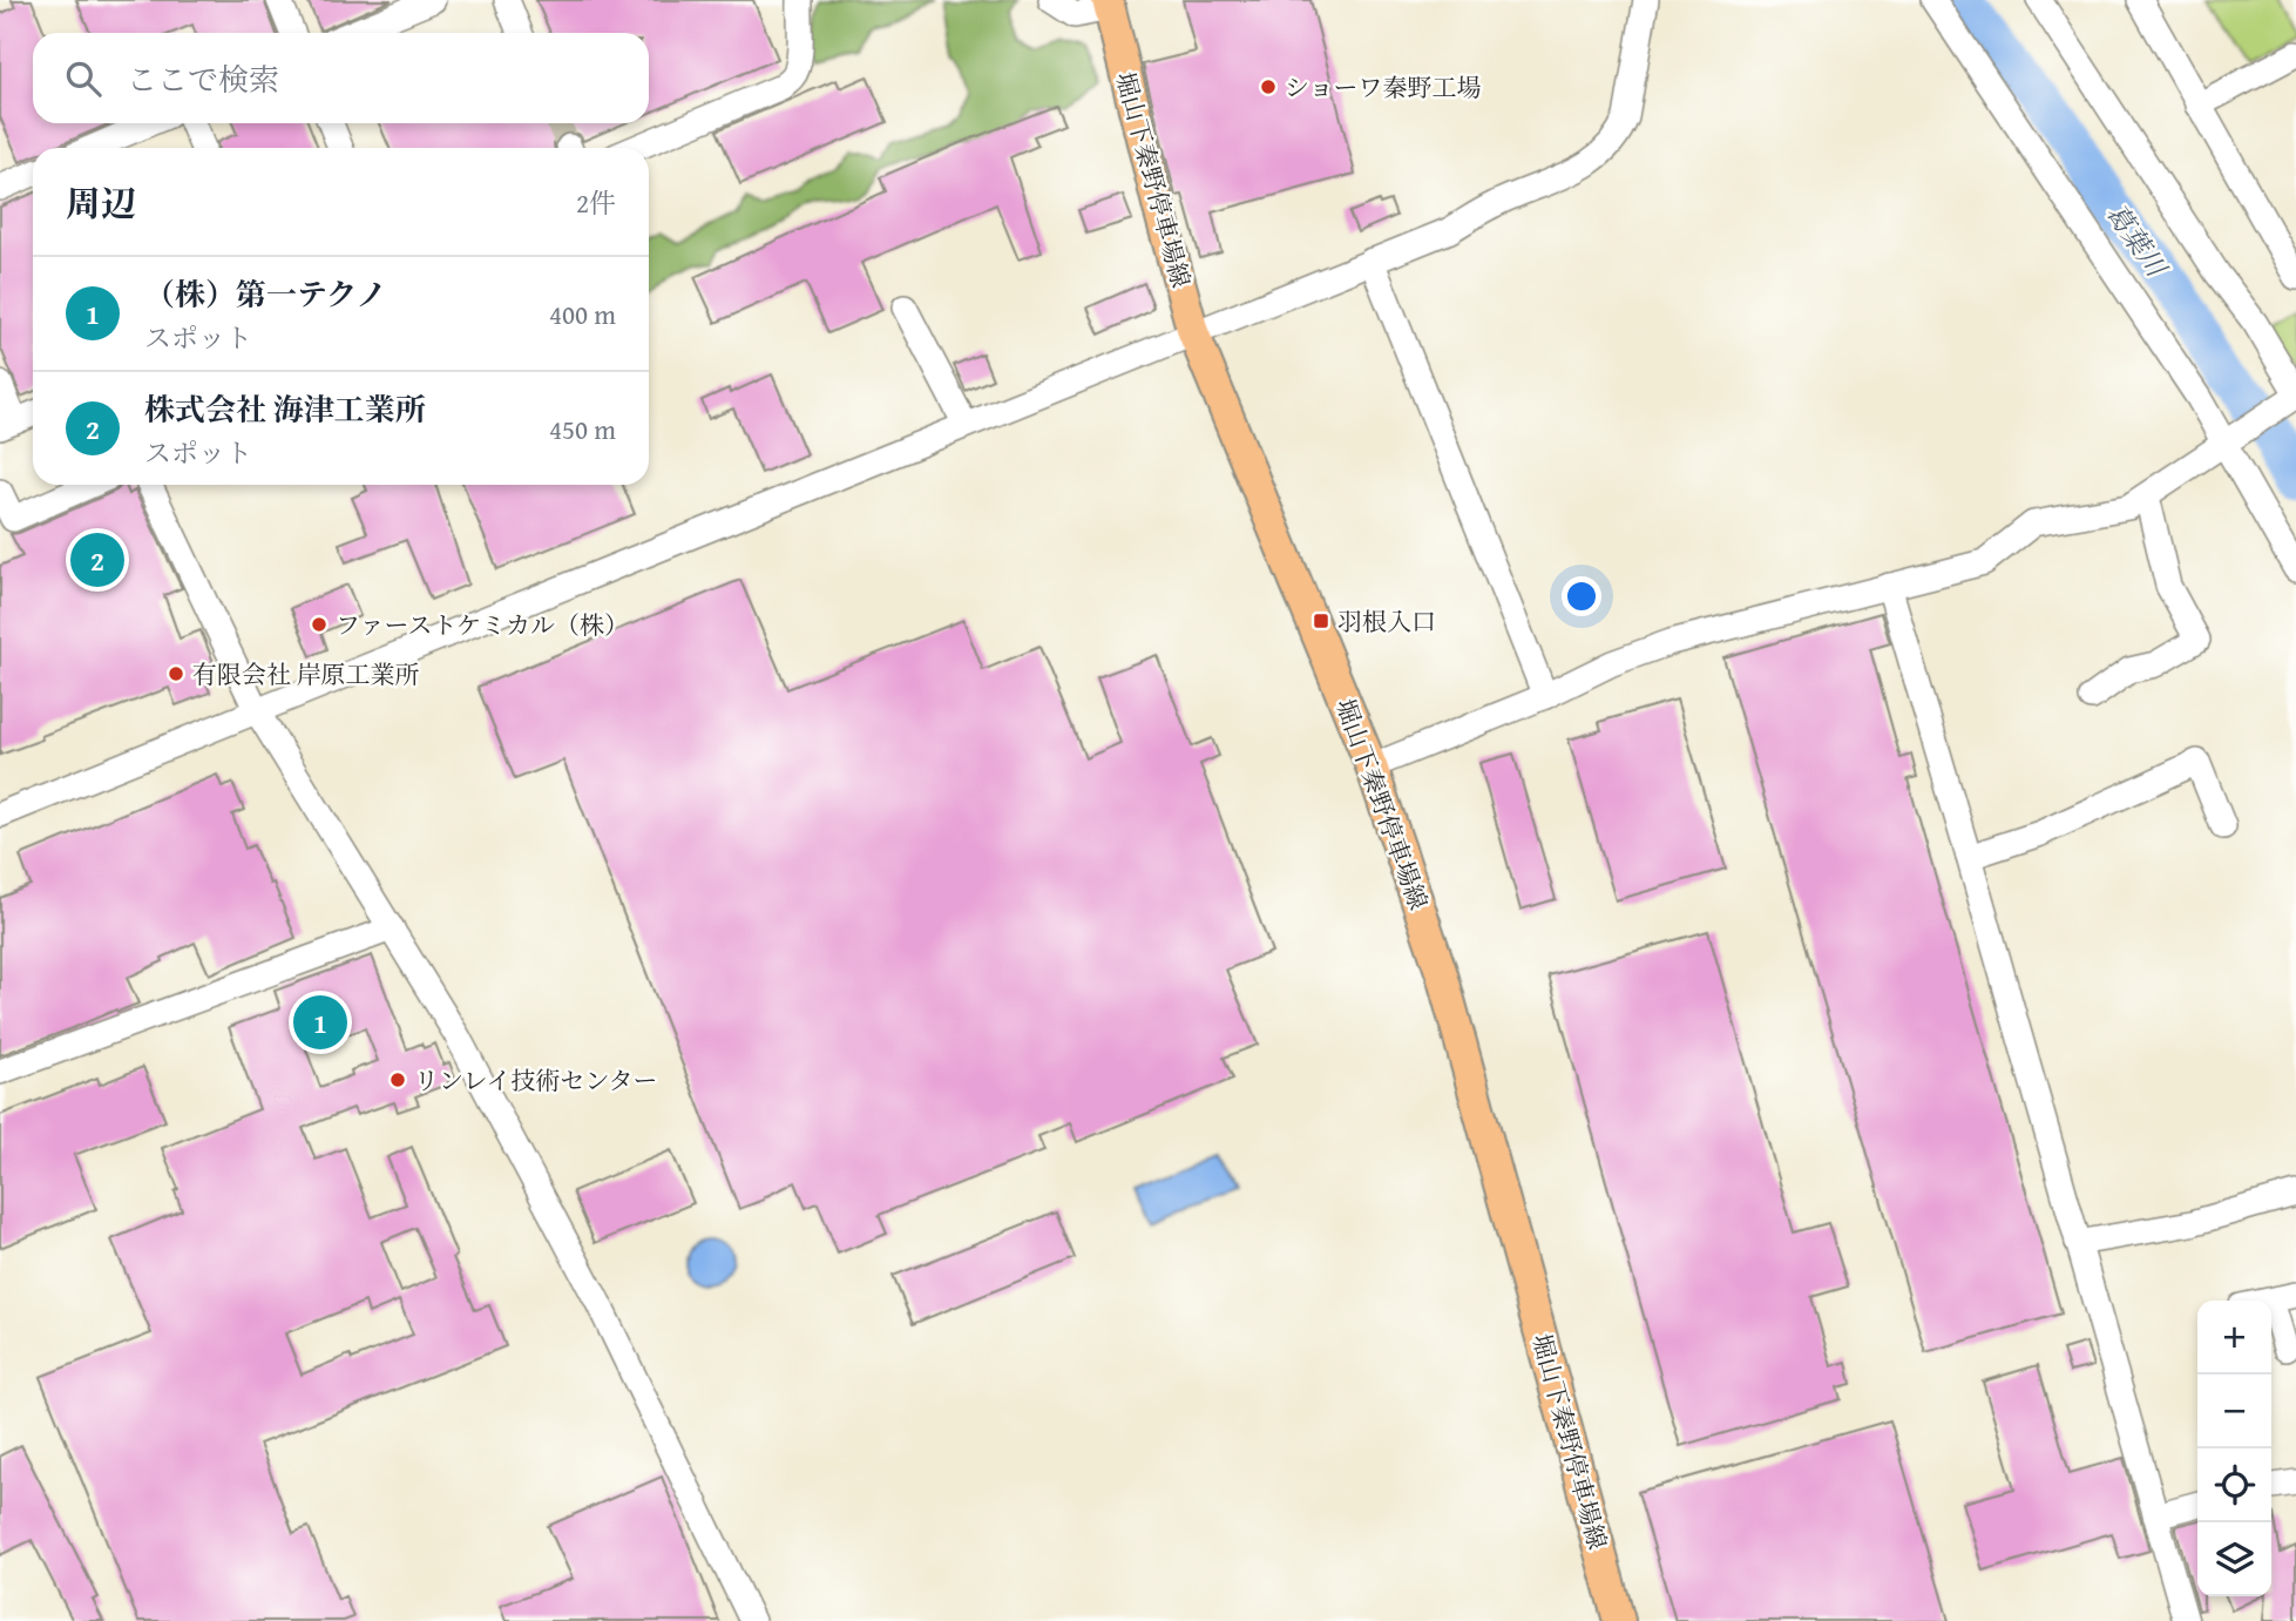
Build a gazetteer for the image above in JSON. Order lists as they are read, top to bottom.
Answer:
{
  "streets": {
    "main road": ["堀山下秦野停車場線"]
  },
  "water": ["葛葉川"],
  "places": {
    "other": [
      "ショーワ秦野工場",
      "ファーストケミカル（株）",
      "有限会社 岸原工業所",
      "リンレイ技術センター"
    ],
    "transit": ["羽根入口"]
  },
  "page": {
    "search": "ここで検索",
    "heading": ["周辺", "2件"],
    "list": [
      {
        "mark": "1",
        "name": "（株）第一テクノ",
        "note": "スポット",
        "value": "400 m"
      },
      {
        "mark": "2",
        "name": "株式会社 海津工業所",
        "note": "スポット",
        "value": "450 m"
      }
    ],
    "pins": ["2", "1"],
    "map_buttons": ["+", "−"]
  }
}
